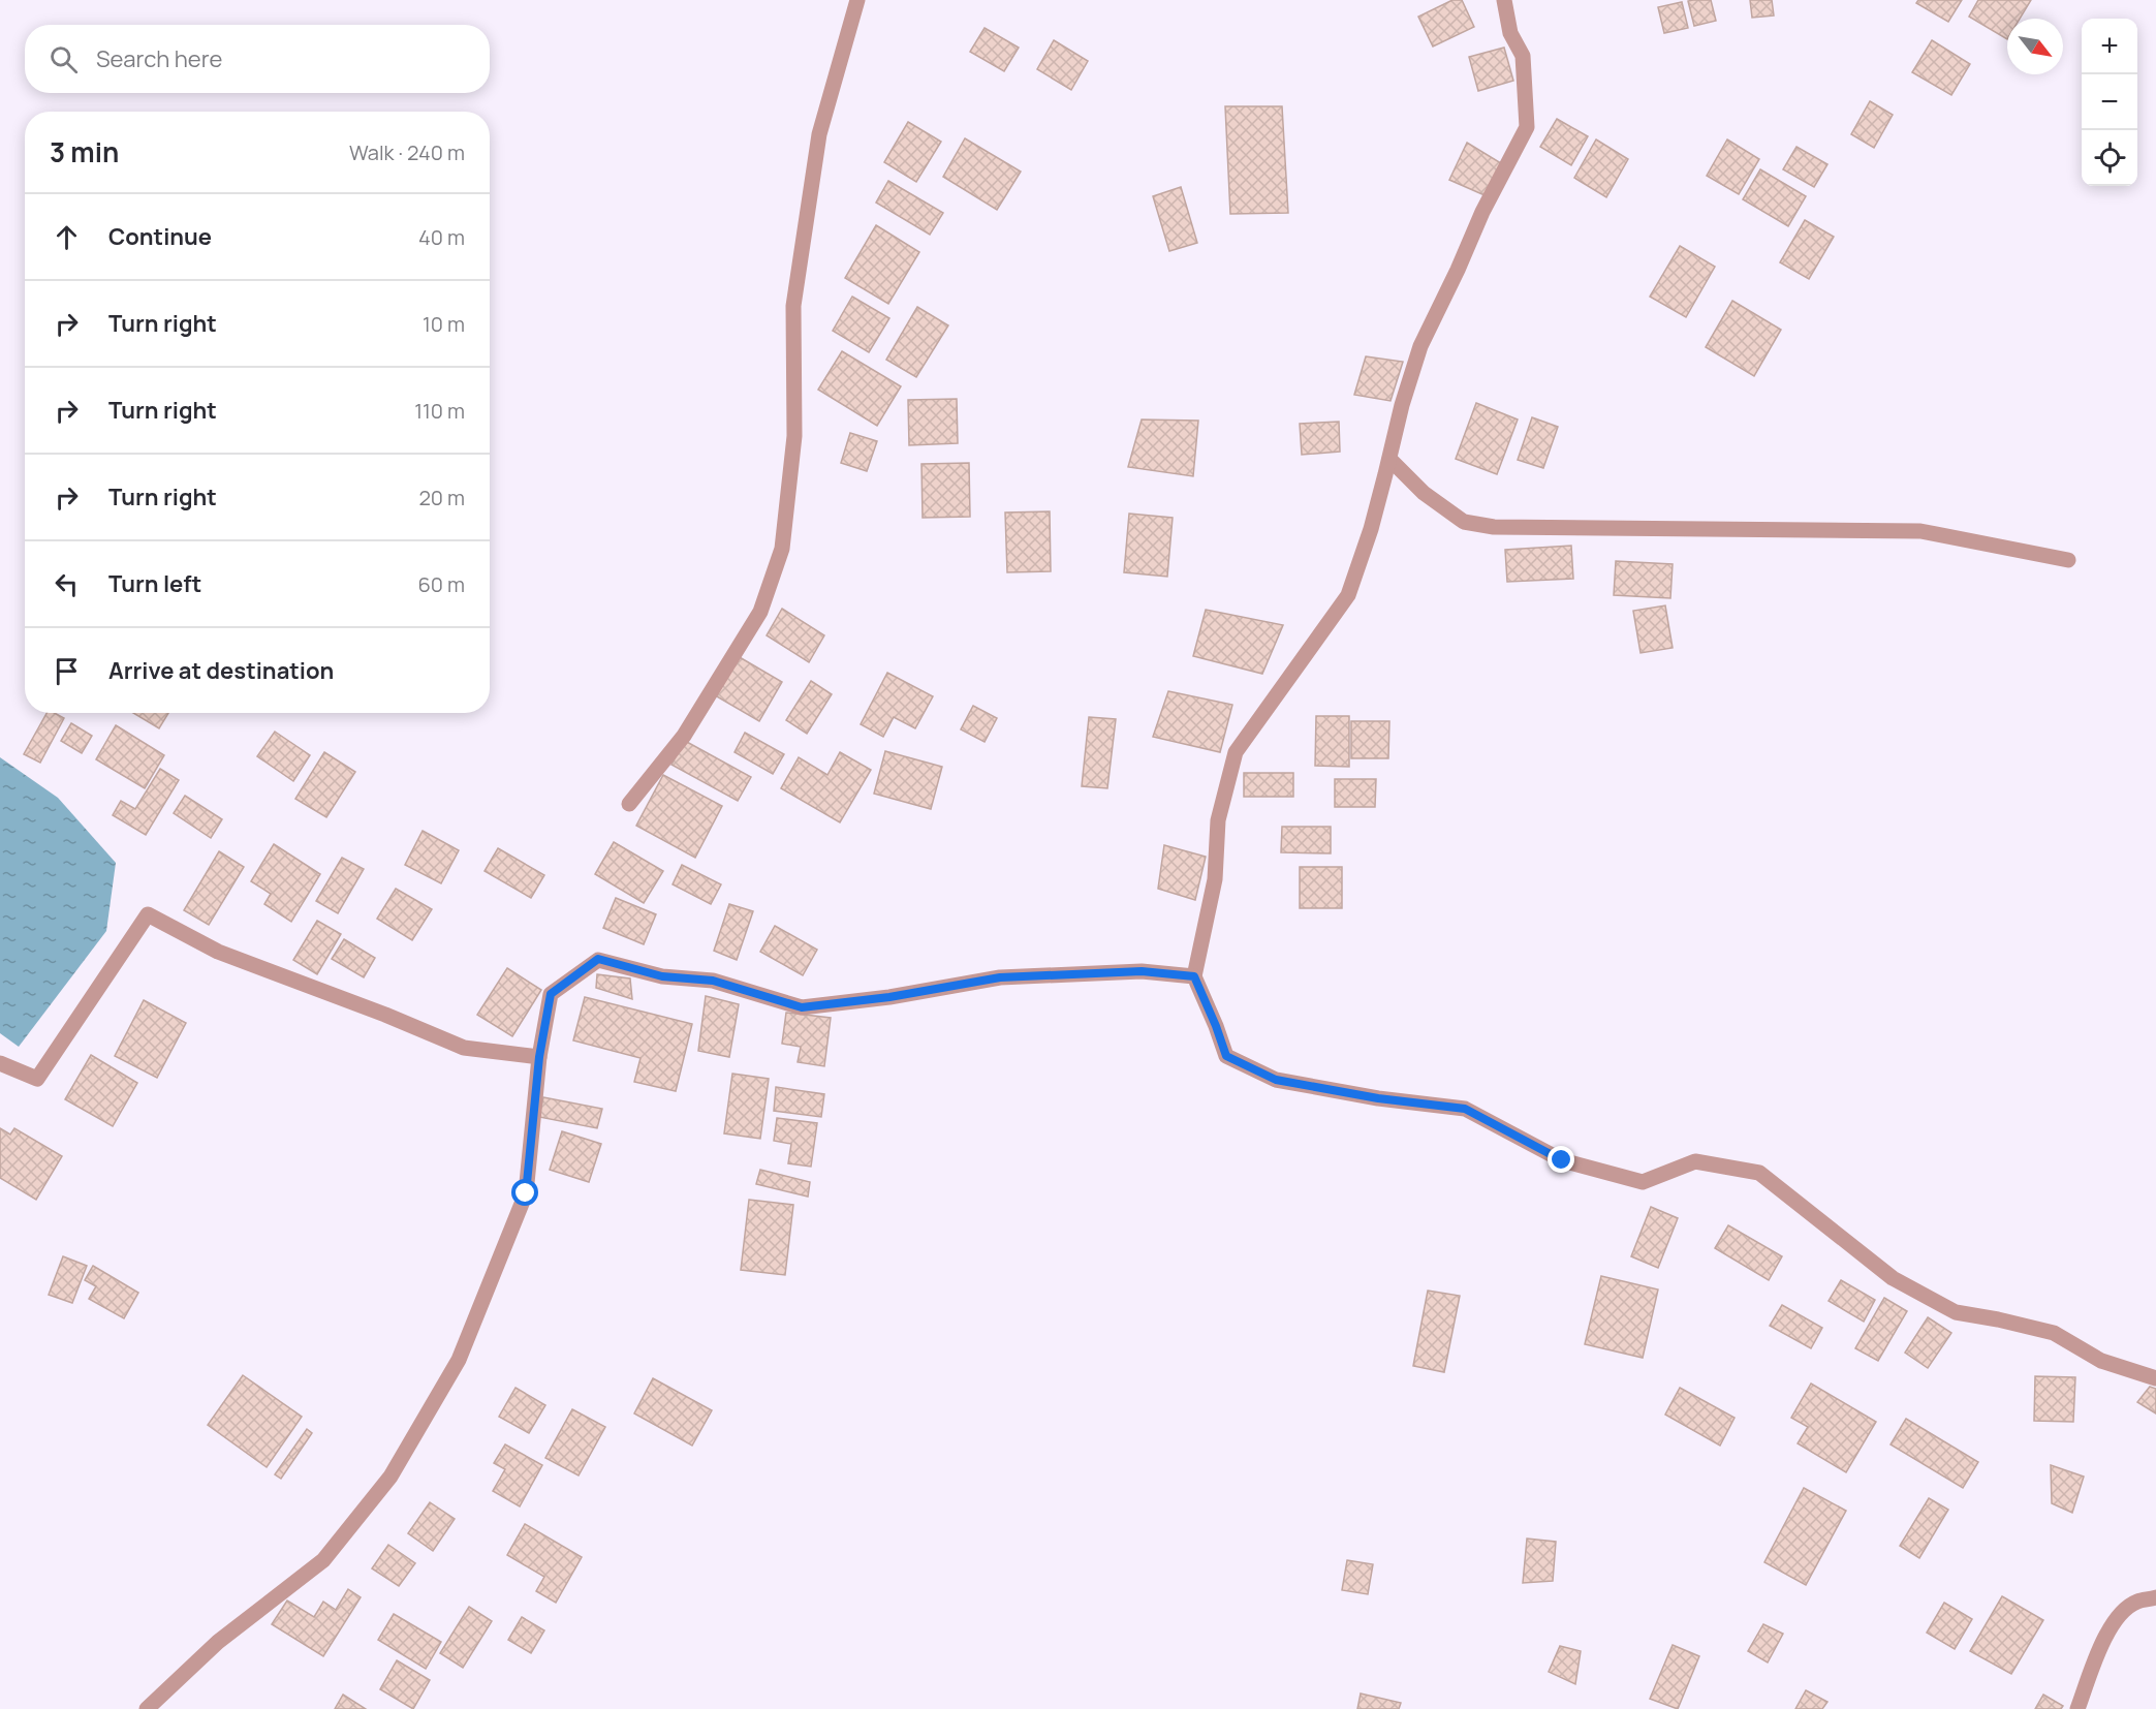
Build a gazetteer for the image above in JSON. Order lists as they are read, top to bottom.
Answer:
{
  "north": "bottom right",
  "page": {
    "map_buttons": ["+", "−"],
    "search": "Search here",
    "heading": ["3 min", "Walk · 240 m"],
    "list": [
      ["Continue", "40 m"],
      ["Turn right", "10 m"],
      ["Turn right", "110 m"],
      ["Turn right", "20 m"],
      ["Turn left", "60 m"],
      "Arrive at destination"
    ]
  }
}
